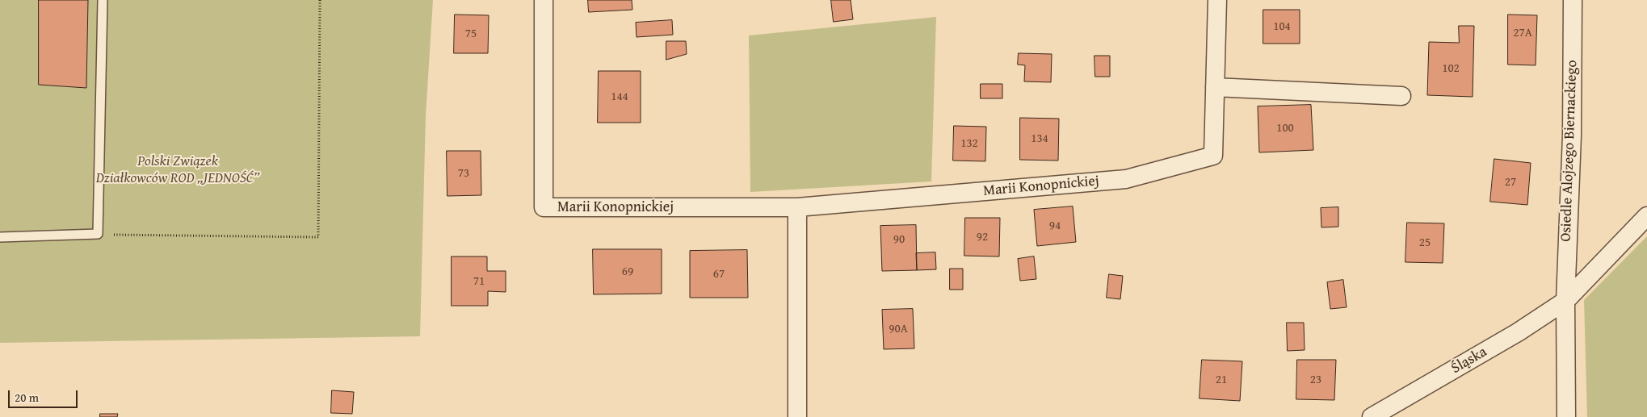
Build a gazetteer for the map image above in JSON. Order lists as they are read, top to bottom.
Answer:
{
  "streets": {
    "street": ["Osiedle Alojzego Biernackiego", "Marii Konopnickiej", "Śląska"]
  },
  "crossings": [
    ["Osiedle Alojzego Biernackiego", "Śląska"]
  ],
  "parks": ["Polski Związek Działkowców ROD „JEDNOŚĆ”"],
  "house_numbers": [
    "104",
    "27A",
    "75",
    "102",
    "144",
    "100",
    "134",
    "132",
    "73",
    "27",
    "94",
    "92",
    "90",
    "25",
    "69",
    "67",
    "71",
    "90A",
    "21",
    "23"
  ],
  "scale_bar": "20 m"
}
